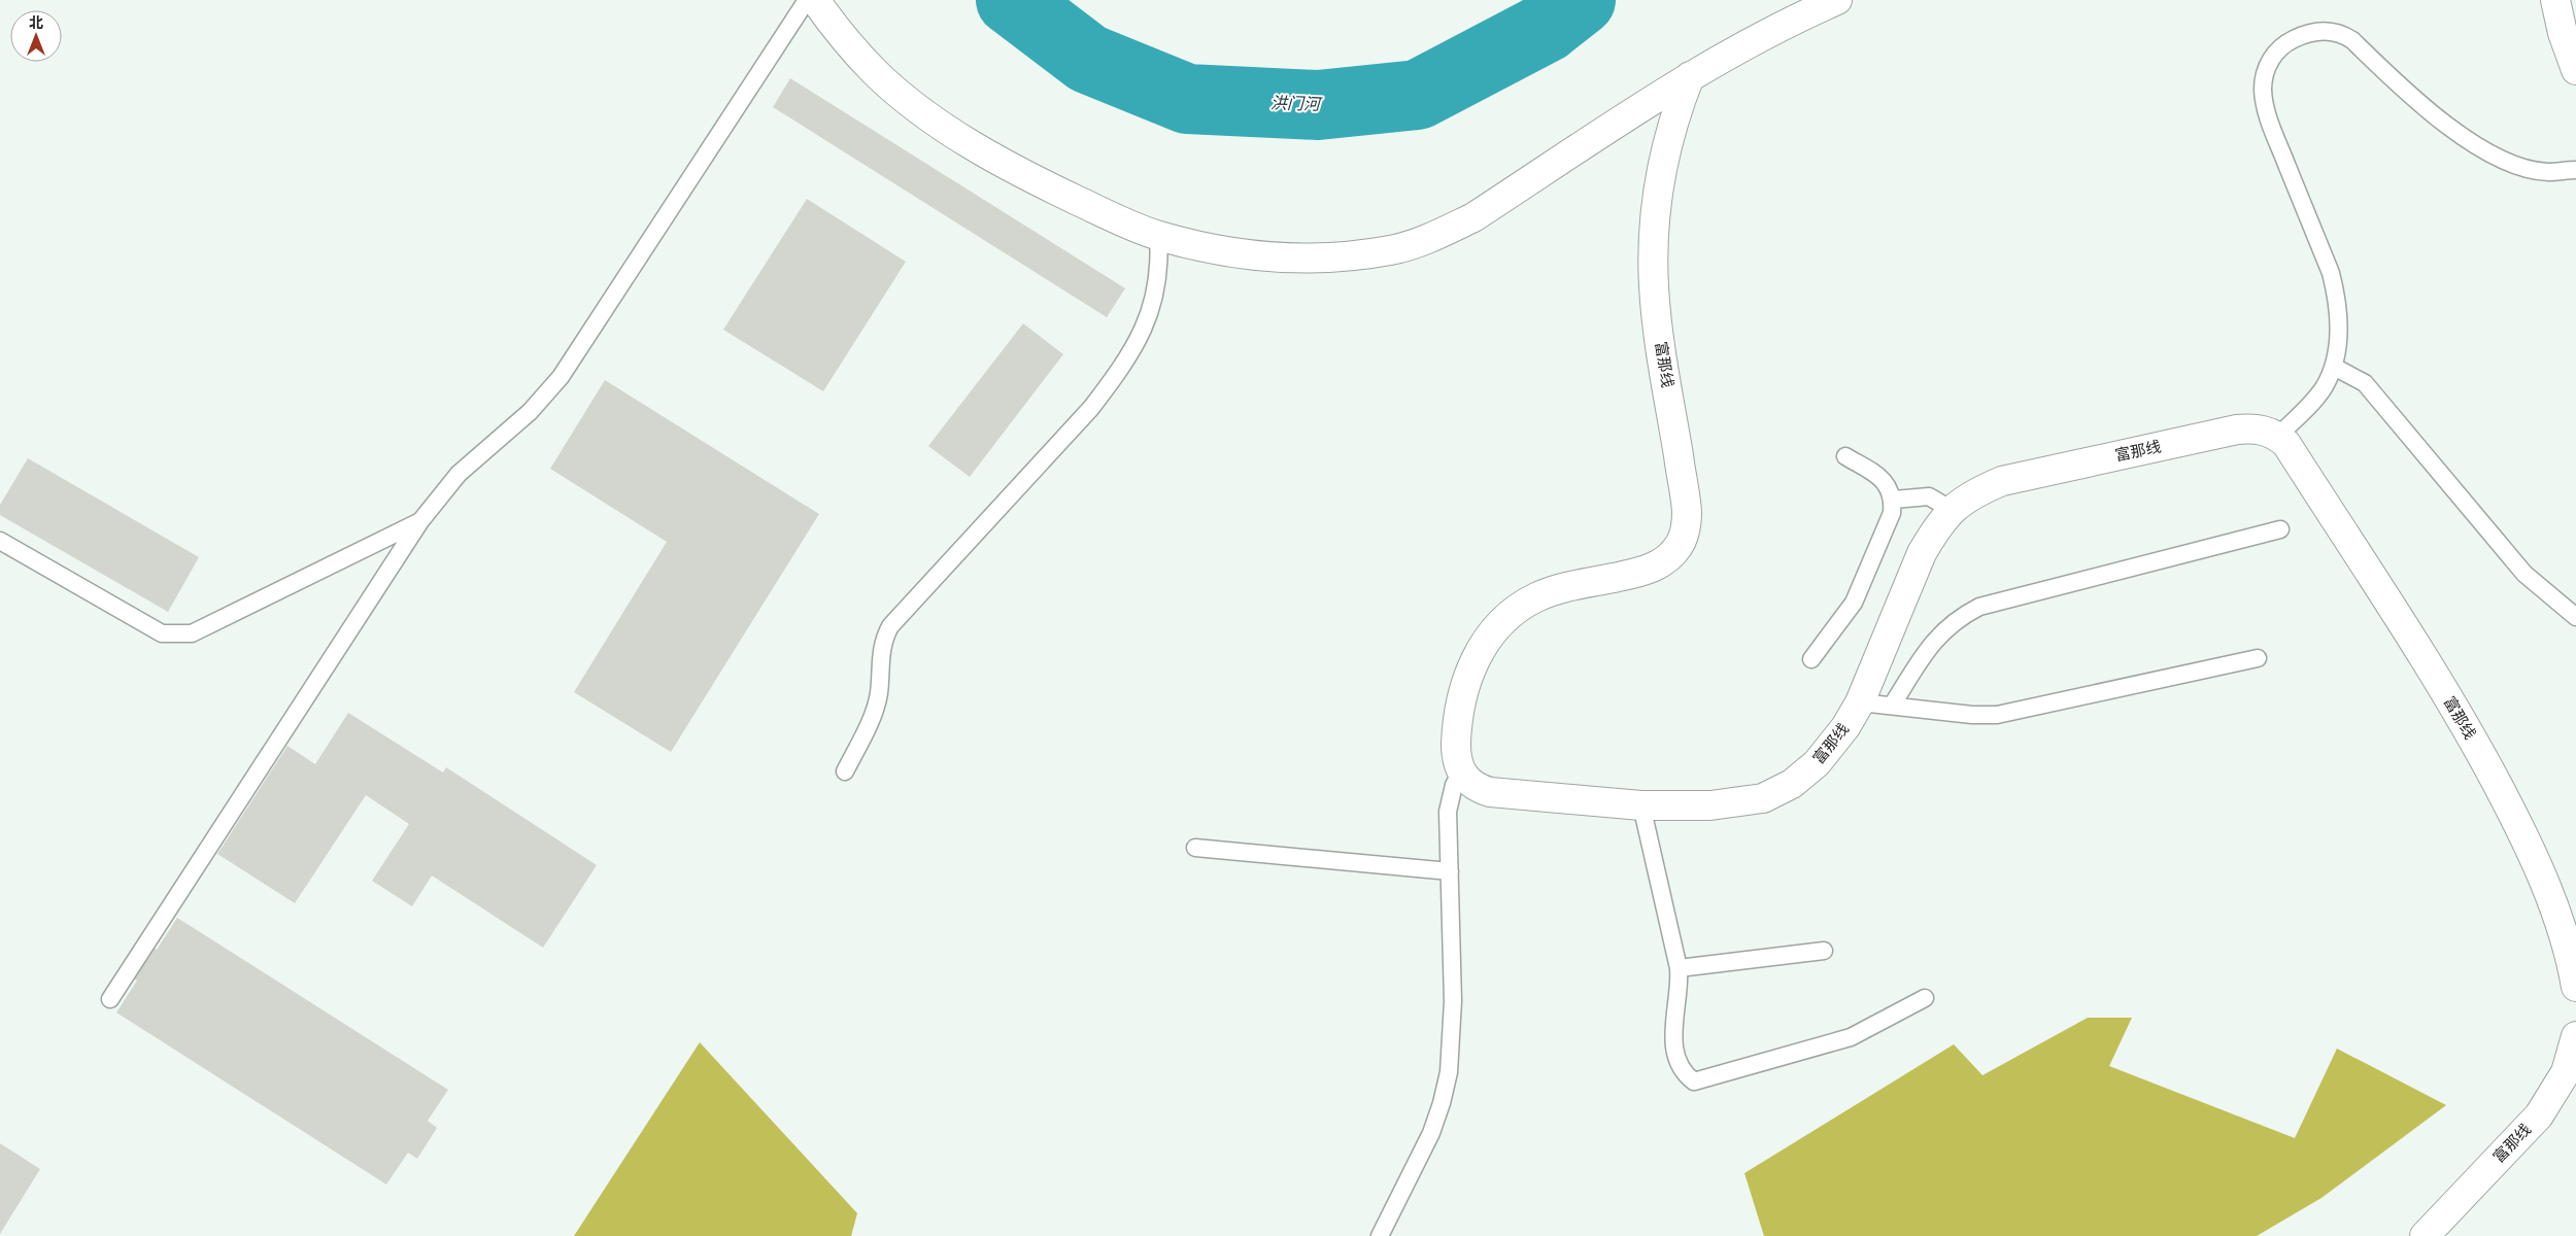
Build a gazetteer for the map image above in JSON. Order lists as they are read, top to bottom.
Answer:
{
  "streets": {
    "street": ["富那线"]
  },
  "water": ["洪门河"],
  "north": "top"
}
